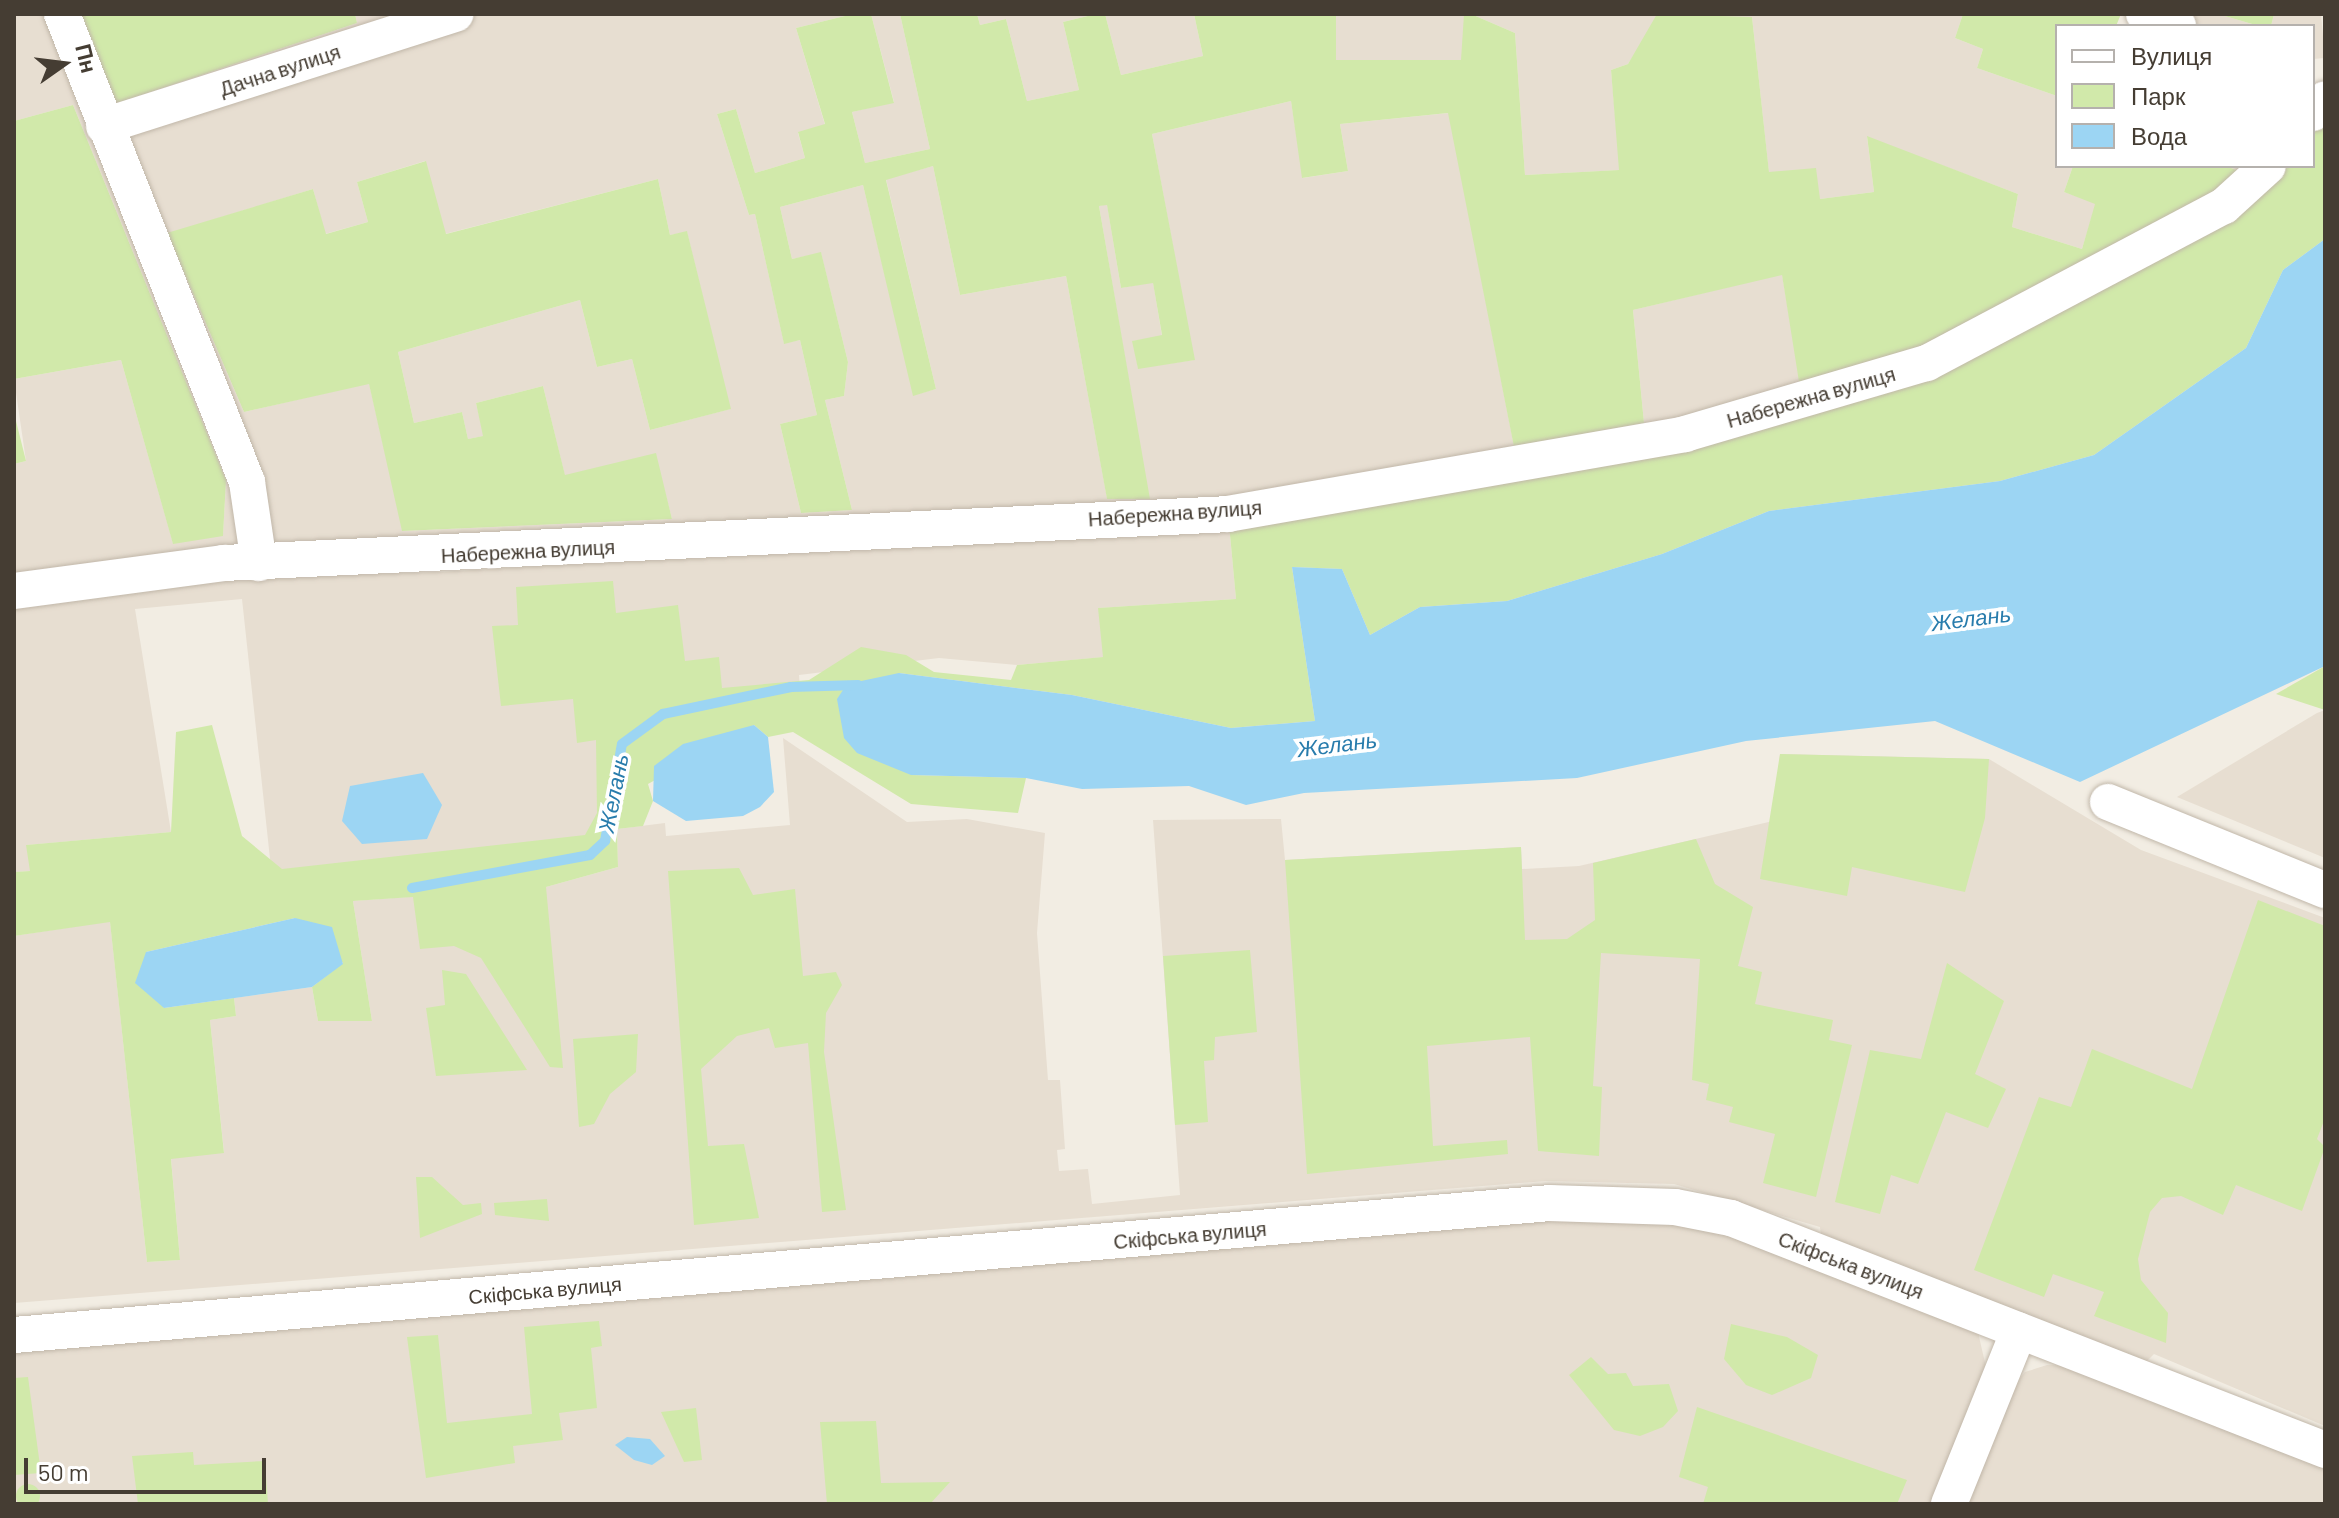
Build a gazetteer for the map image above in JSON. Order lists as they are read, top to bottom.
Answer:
{
  "streets": {
    "street": ["Дачна вулиця", "Набережна вулиця", "Скіфська вулиця"]
  },
  "water": ["Желань"],
  "legend": ["Вулиця", "Парк", "Вода"],
  "scale_bar": "50 m",
  "north": "right"
}
